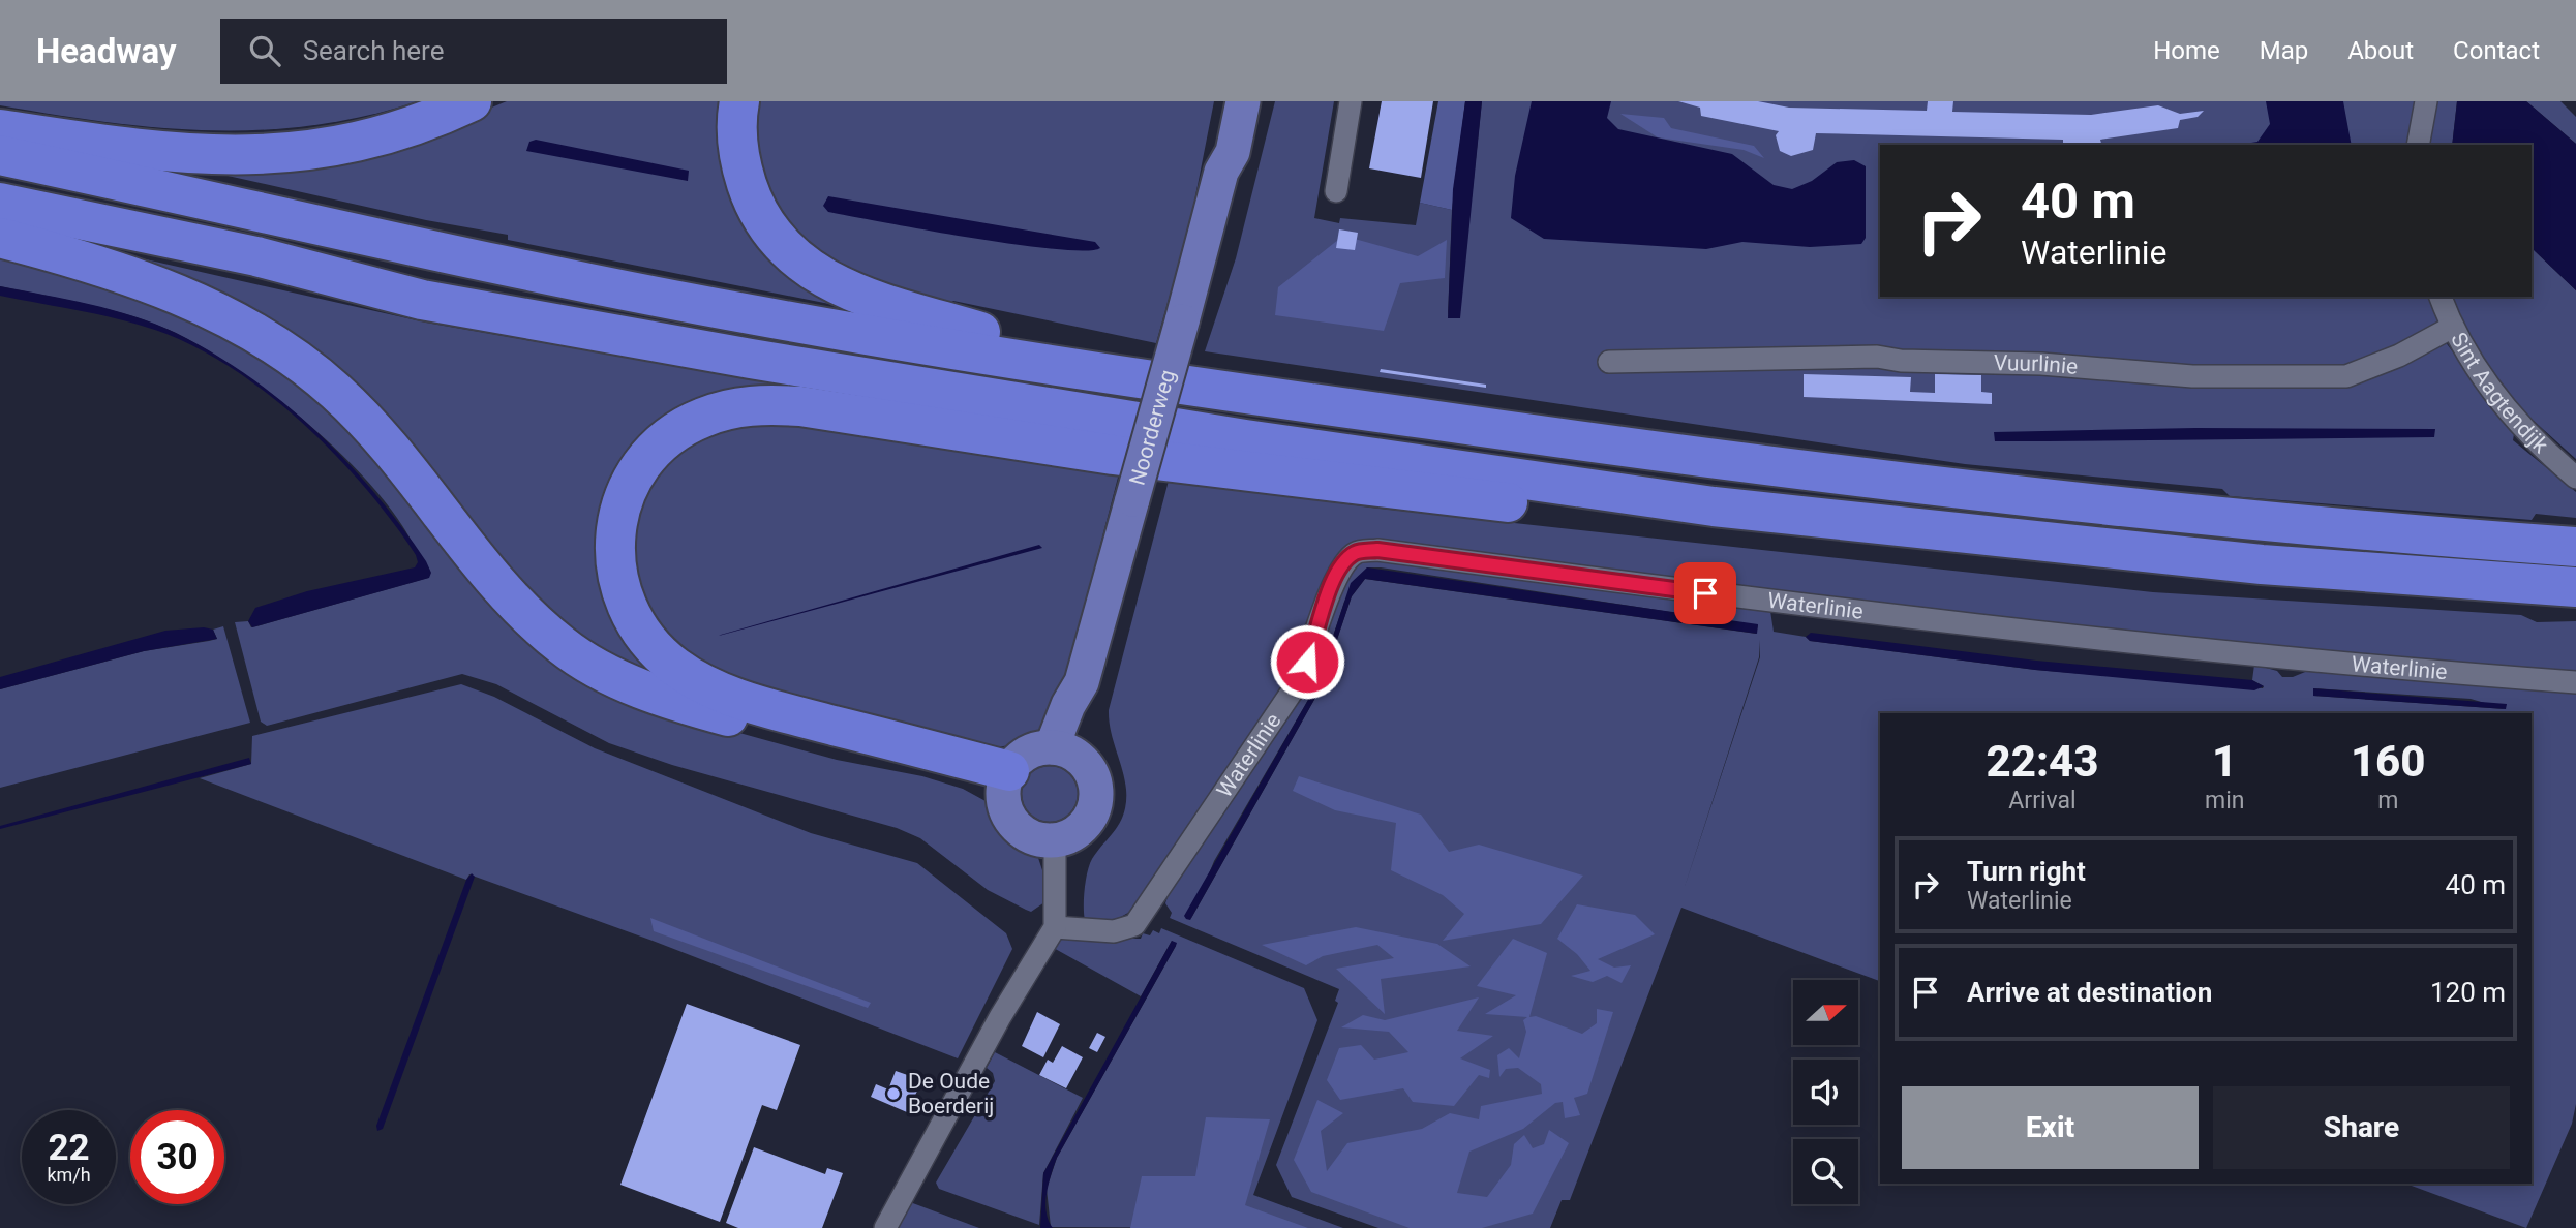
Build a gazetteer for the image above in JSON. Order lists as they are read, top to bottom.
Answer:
{
  "streets": {
    "main road": ["Noorderweg"],
    "street": ["Vuurlinie", "Sint Aagtendijk", "Waterlinie"]
  },
  "crossings": [
    ["Vuurlinie", "Sint Aagtendijk"]
  ],
  "places": ["De Oude Boerderij"],
  "north": "right",
  "page": {
    "header": "Headway",
    "search": "Search here",
    "nav": [
      "Home",
      "Map",
      "About",
      "Contact"
    ],
    "turn": ["40 m", "Waterlinie"],
    "eta": [
      "22:43",
      "Arrival",
      "1",
      "min",
      "160",
      "m"
    ],
    "list": [
      {
        "name": "Turn right",
        "note": "Waterlinie",
        "value": "40 m"
      },
      {
        "name": "Arrive at destination",
        "value": "120 m"
      }
    ],
    "buttons": ["Exit", "Share"],
    "speed": "22 km/h",
    "limit": "30"
  }
}
